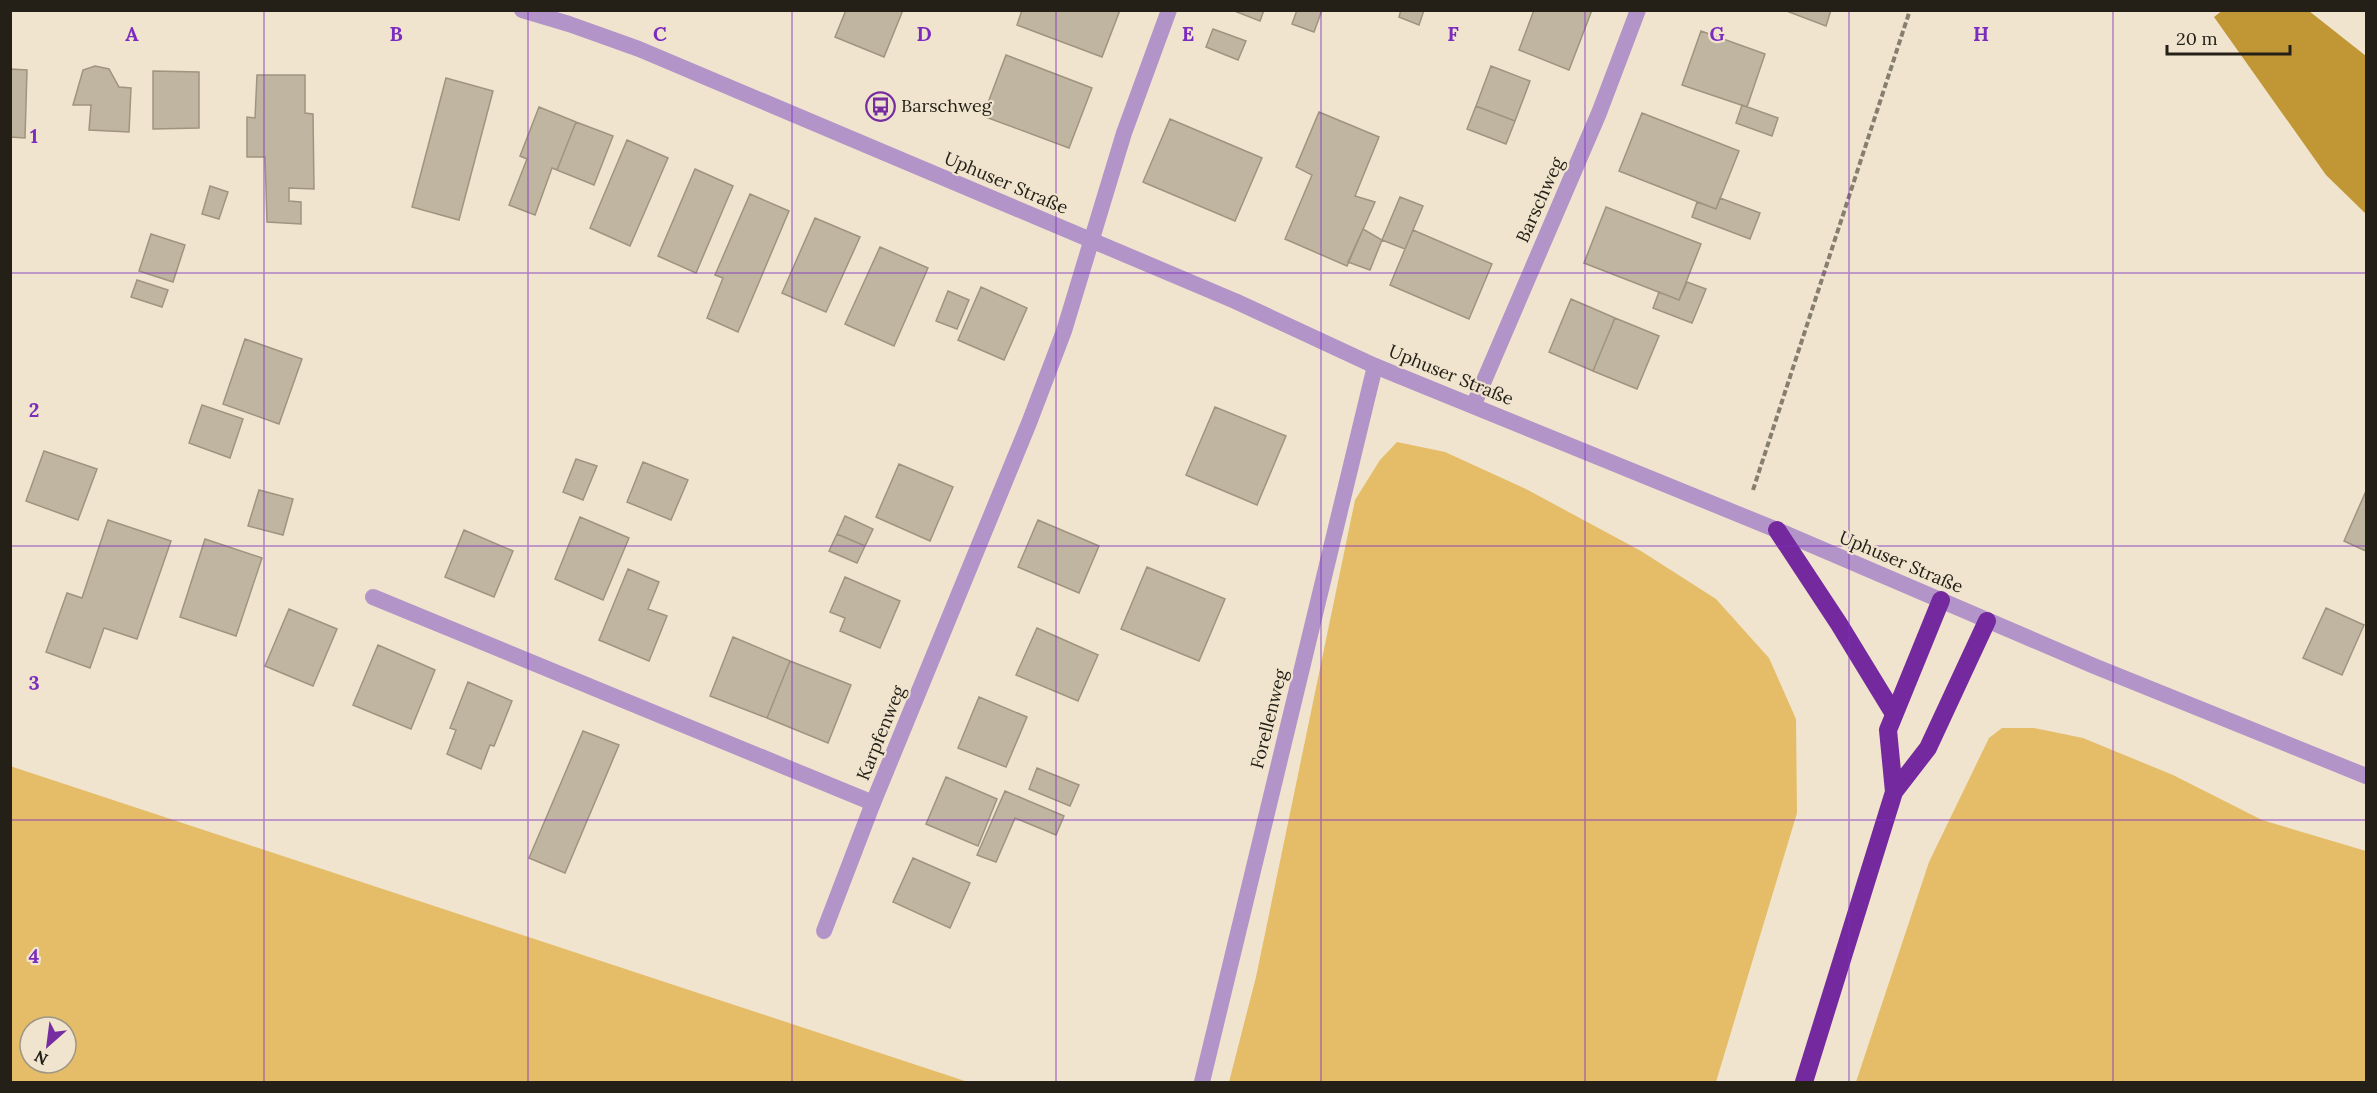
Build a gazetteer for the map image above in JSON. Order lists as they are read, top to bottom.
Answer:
{
  "streets": {
    "street": [
      "Uphuser Straße",
      "Barschweg",
      "Forellenweg",
      "Karpfenweg"
    ]
  },
  "crossings": [
    ["Uphuser Straße", "Barschweg"],
    ["Uphuser Straße", "Forellenweg"],
    ["Uphuser Straße", "Karpfenweg"]
  ],
  "places": {
    "bus stop": ["Barschweg"]
  },
  "scale_bar": "20 m",
  "north": "bottom left",
  "grid": {
    "columns": [
      "A",
      "B",
      "C",
      "D",
      "E",
      "F",
      "G",
      "H"
    ],
    "rows": [
      "1",
      "2",
      "3",
      "4"
    ]
  }
}
